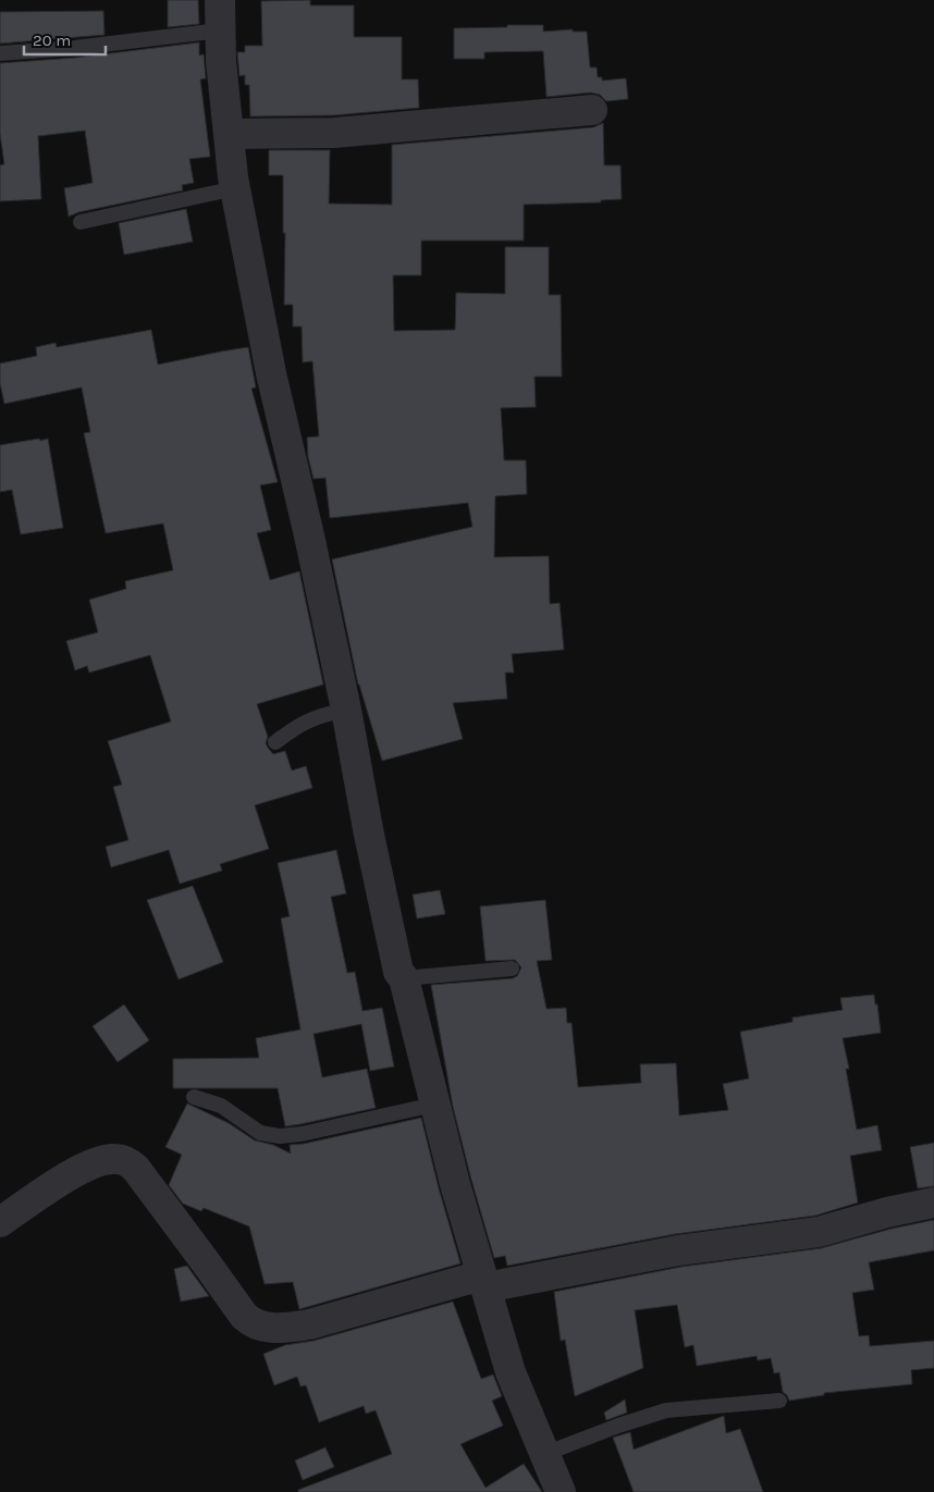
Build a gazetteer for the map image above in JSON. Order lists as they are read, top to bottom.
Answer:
{
  "scale_bar": "20 m"
}
